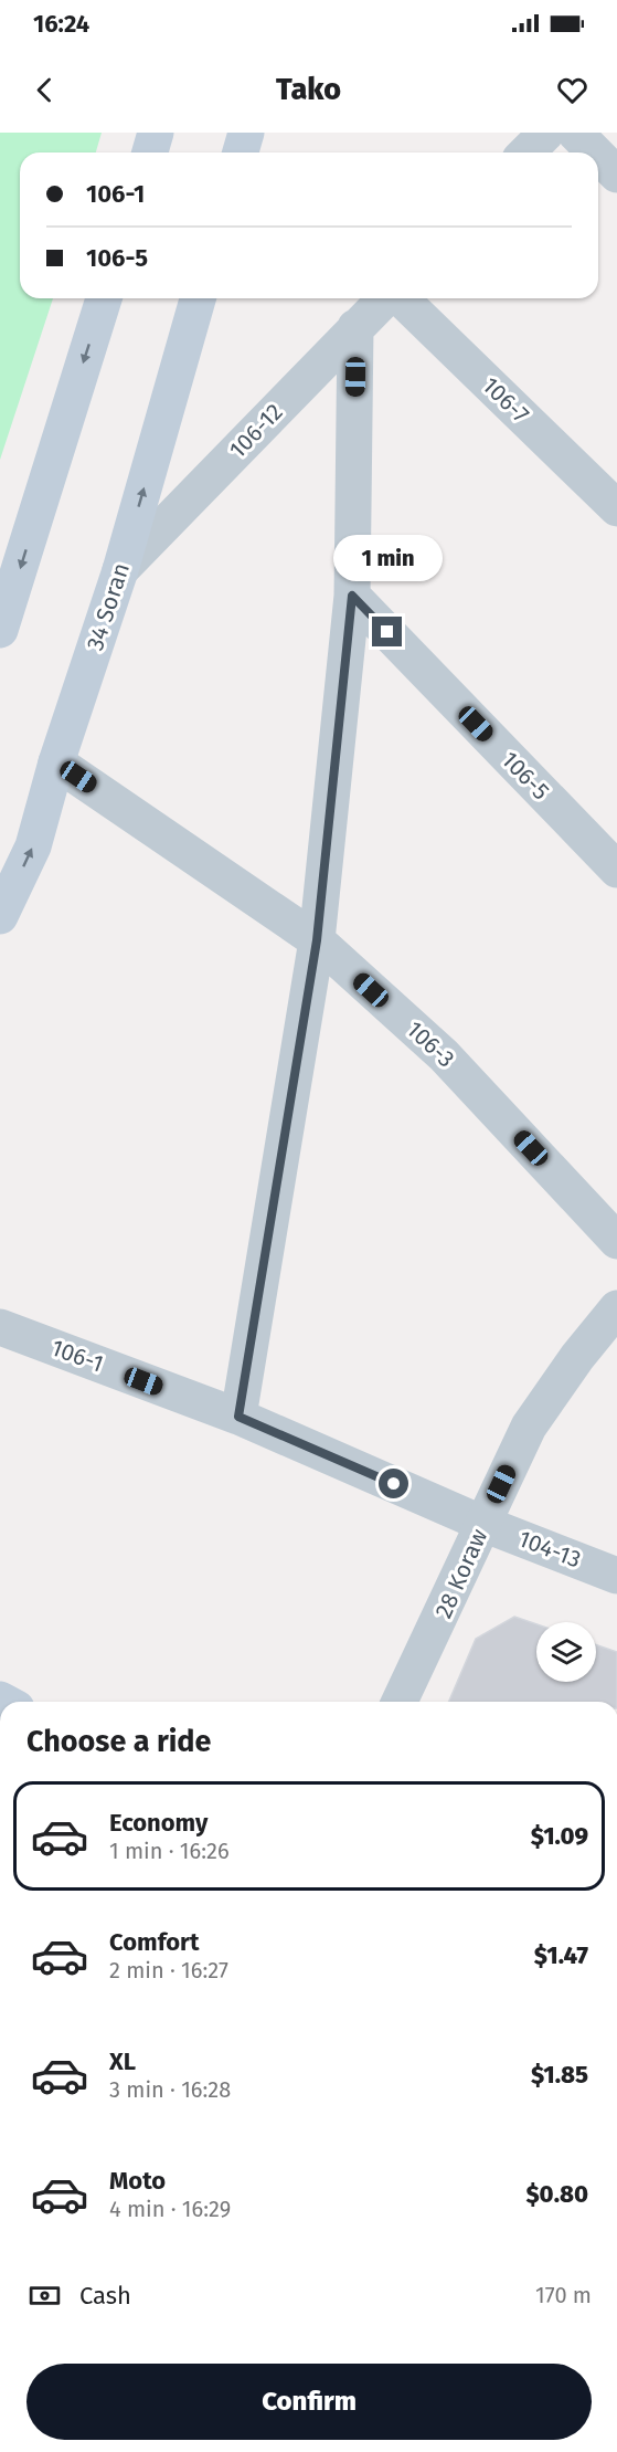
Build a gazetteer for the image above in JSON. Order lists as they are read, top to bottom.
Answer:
{
  "streets": {
    "main road": ["34 Soran"],
    "street": [
      "106-7",
      "106-12",
      "106-5",
      "106-3",
      "106-1",
      "104-13",
      "28 Koraw"
    ]
  },
  "crossings": [
    ["106-12", "34 Soran"],
    ["34 Soran", "106-3"],
    ["106-1", "104-13"],
    ["106-1", "28 Koraw"],
    ["104-13", "28 Koraw"]
  ],
  "page": {
    "status": "16:24",
    "header": "Tako",
    "banner": ["106-1", "106-5"],
    "bubble": "1 min",
    "heading": "Choose a ride",
    "list": [
      {
        "name": "Economy",
        "note": "1 min · 16:26",
        "value": "$1.09"
      },
      {
        "name": "Comfort",
        "note": "2 min · 16:27",
        "value": "$1.47"
      },
      {
        "name": "XL",
        "note": "3 min · 16:28",
        "value": "$1.85"
      },
      {
        "name": "Moto",
        "note": "4 min · 16:29",
        "value": "$0.80"
      }
    ],
    "pay": ["Cash", "170 m"],
    "buttons": "Confirm"
  }
}
